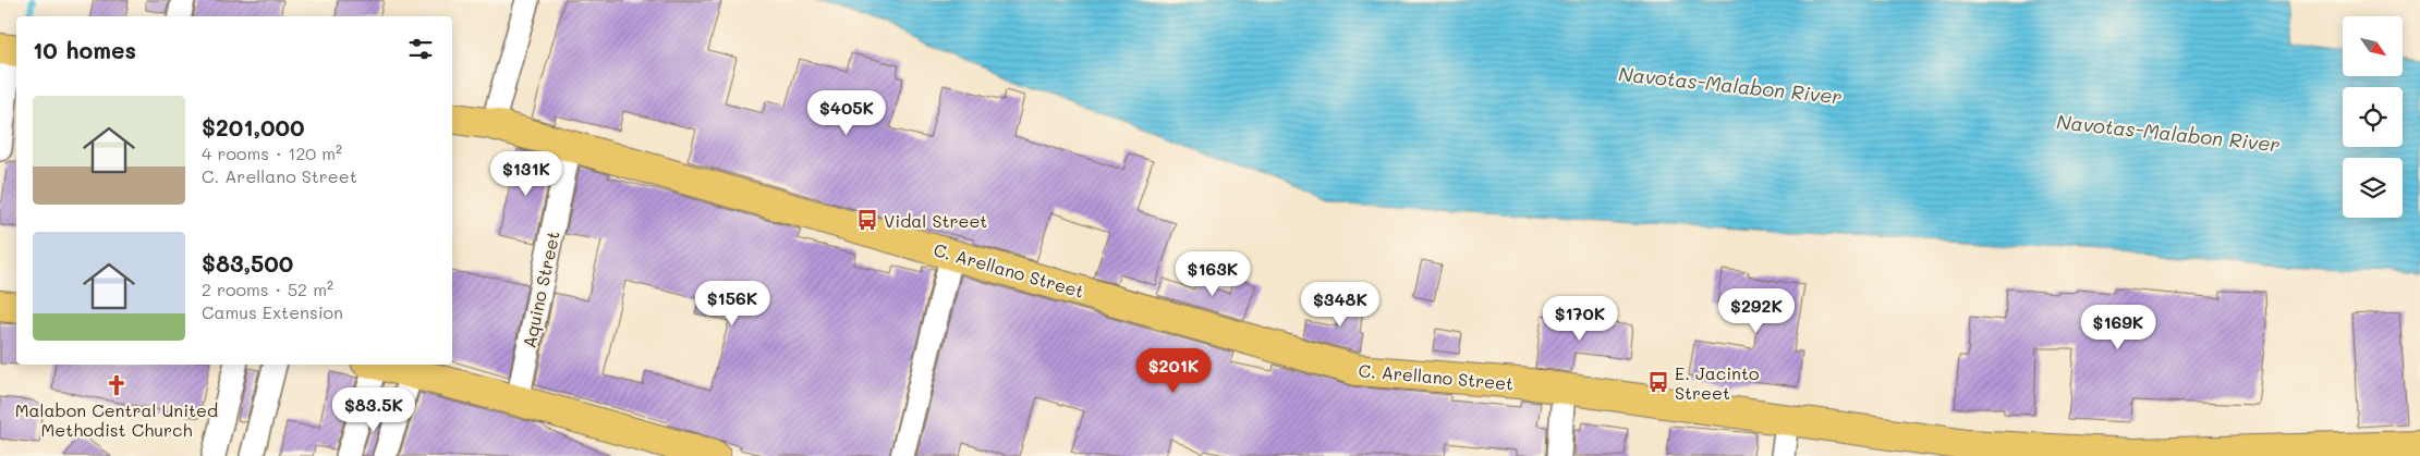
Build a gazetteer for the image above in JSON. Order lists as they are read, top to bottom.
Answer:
{
  "streets": {
    "main road": ["C. Arellano Street"],
    "street": ["Aquino Street"]
  },
  "crossings": [
    ["C. Arellano Street", "Aquino Street"]
  ],
  "water": ["Navotas-Malabon River"],
  "places": {
    "bus stop": ["Vidal Street", "E. Jacinto Street"],
    "church": ["Malabon Central United Methodist Church"]
  },
  "north": "bottom right",
  "page": {
    "heading": "10 homes",
    "list": [
      {
        "name": "$201,000",
        "note": "4 rooms · 120 m² · C. Arellano Street"
      },
      {
        "name": "$83,500",
        "note": "2 rooms · 52 m² · Camus Extension"
      }
    ],
    "price": [
      "$405K",
      "$131K",
      "$163K",
      "$156K",
      "$348K",
      "$292K",
      "$170K",
      "$169K",
      "$201K",
      "$83.5K"
    ]
  }
}
